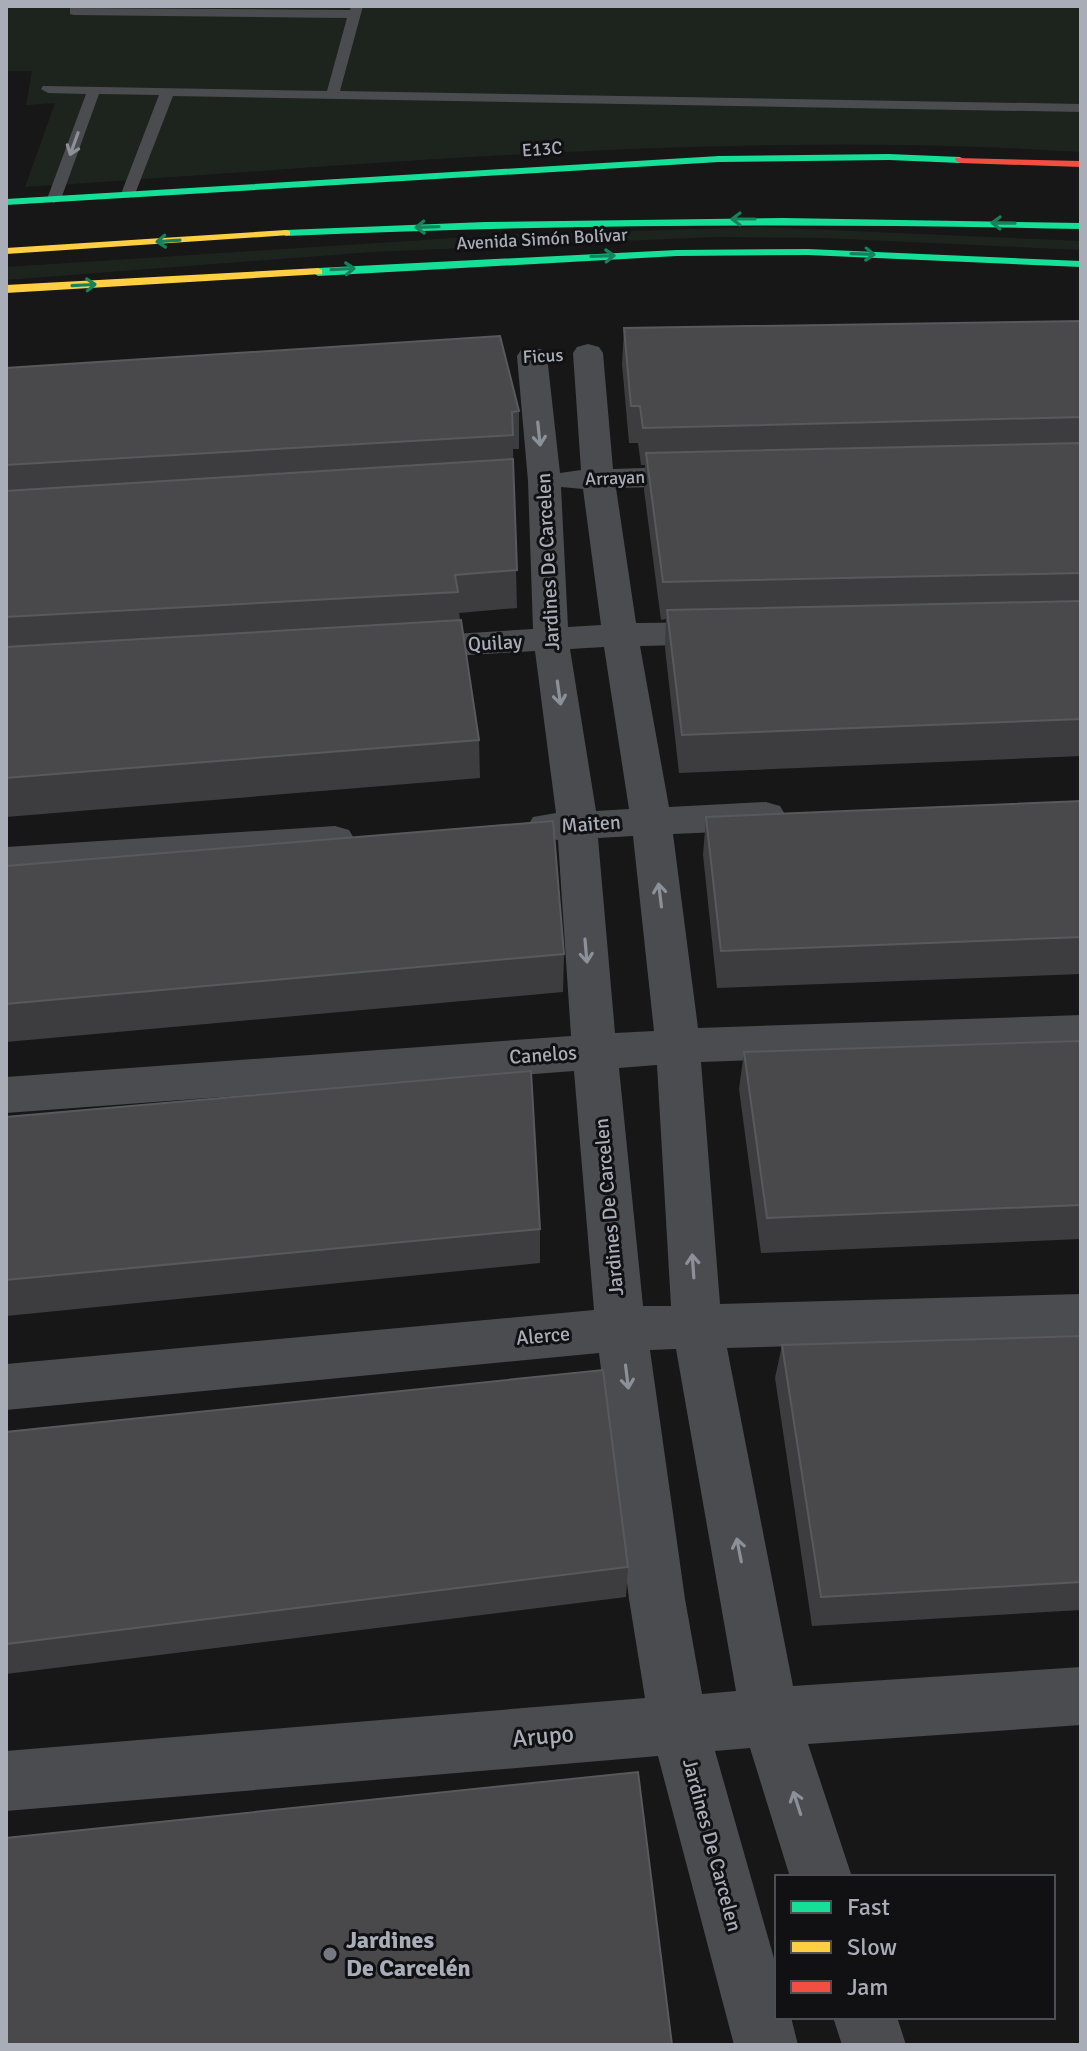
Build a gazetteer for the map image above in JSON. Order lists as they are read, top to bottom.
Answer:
{
  "streets": {
    "main road": ["E13C", "Avenida Simón Bolívar"],
    "street": [
      "Ficus",
      "Arrayan",
      "Jardines De Carcelen",
      "Quilay",
      "Maiten",
      "Canelos",
      "Alerce",
      "Arupo"
    ]
  },
  "crossings": [
    ["Ficus", "Arrayan"],
    ["Ficus", "Jardines De Carcelen"],
    ["Arrayan", "Jardines De Carcelen"],
    ["Jardines De Carcelen", "Quilay"],
    ["Jardines De Carcelen", "Maiten"],
    ["Jardines De Carcelen", "Canelos"],
    ["Jardines De Carcelen", "Alerce"],
    ["Jardines De Carcelen", "Arupo"]
  ],
  "places": ["Jardines De Carcelén"],
  "legend": ["Fast", "Slow", "Jam"]
}
